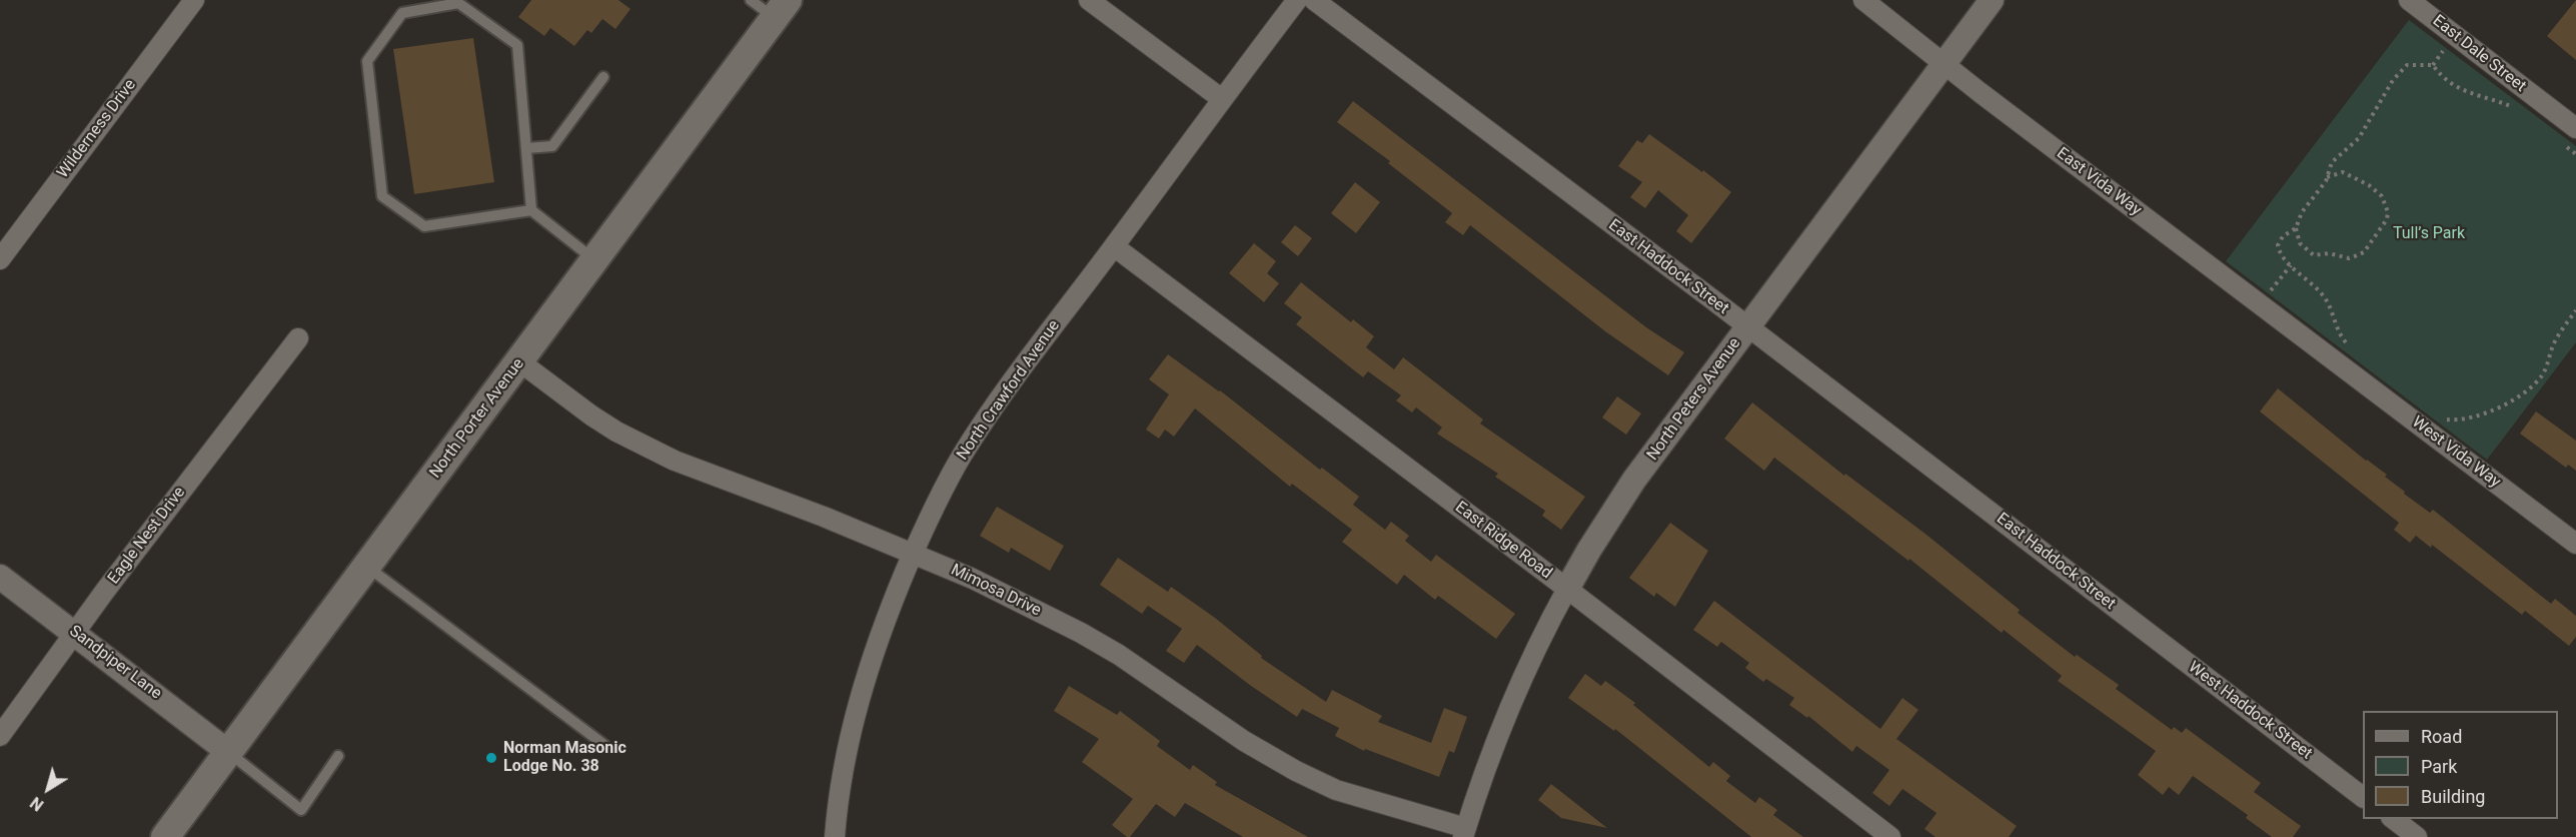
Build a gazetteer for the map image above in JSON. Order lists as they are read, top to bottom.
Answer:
{
  "streets": {
    "main road": ["North Porter Avenue"],
    "street": [
      "East Dale Street",
      "Wilderness Drive",
      "East Vida Way",
      "East Haddock Street",
      "North Crawford Avenue",
      "North Peters Avenue",
      "West Vida Way",
      "Eagle Nest Drive",
      "East Ridge Road",
      "Mimosa Drive",
      "Sandpiper Lane",
      "West Haddock Street"
    ]
  },
  "crossings": [
    ["East Vida Way", "North Peters Avenue"],
    ["East Vida Way", "West Vida Way"],
    ["East Haddock Street", "North Peters Avenue"],
    ["East Haddock Street", "West Haddock Street"],
    ["North Crawford Avenue", "East Ridge Road"],
    ["North Crawford Avenue", "Mimosa Drive"],
    ["North Peters Avenue", "East Ridge Road"],
    ["North Peters Avenue", "Mimosa Drive"],
    ["North Porter Avenue", "Mimosa Drive"],
    ["North Porter Avenue", "Sandpiper Lane"],
    ["Eagle Nest Drive", "Sandpiper Lane"]
  ],
  "parks": ["Tull’s Park"],
  "places": ["Norman Masonic Lodge No. 38"],
  "legend": ["Road", "Park", "Building"],
  "north": "bottom left"
}
